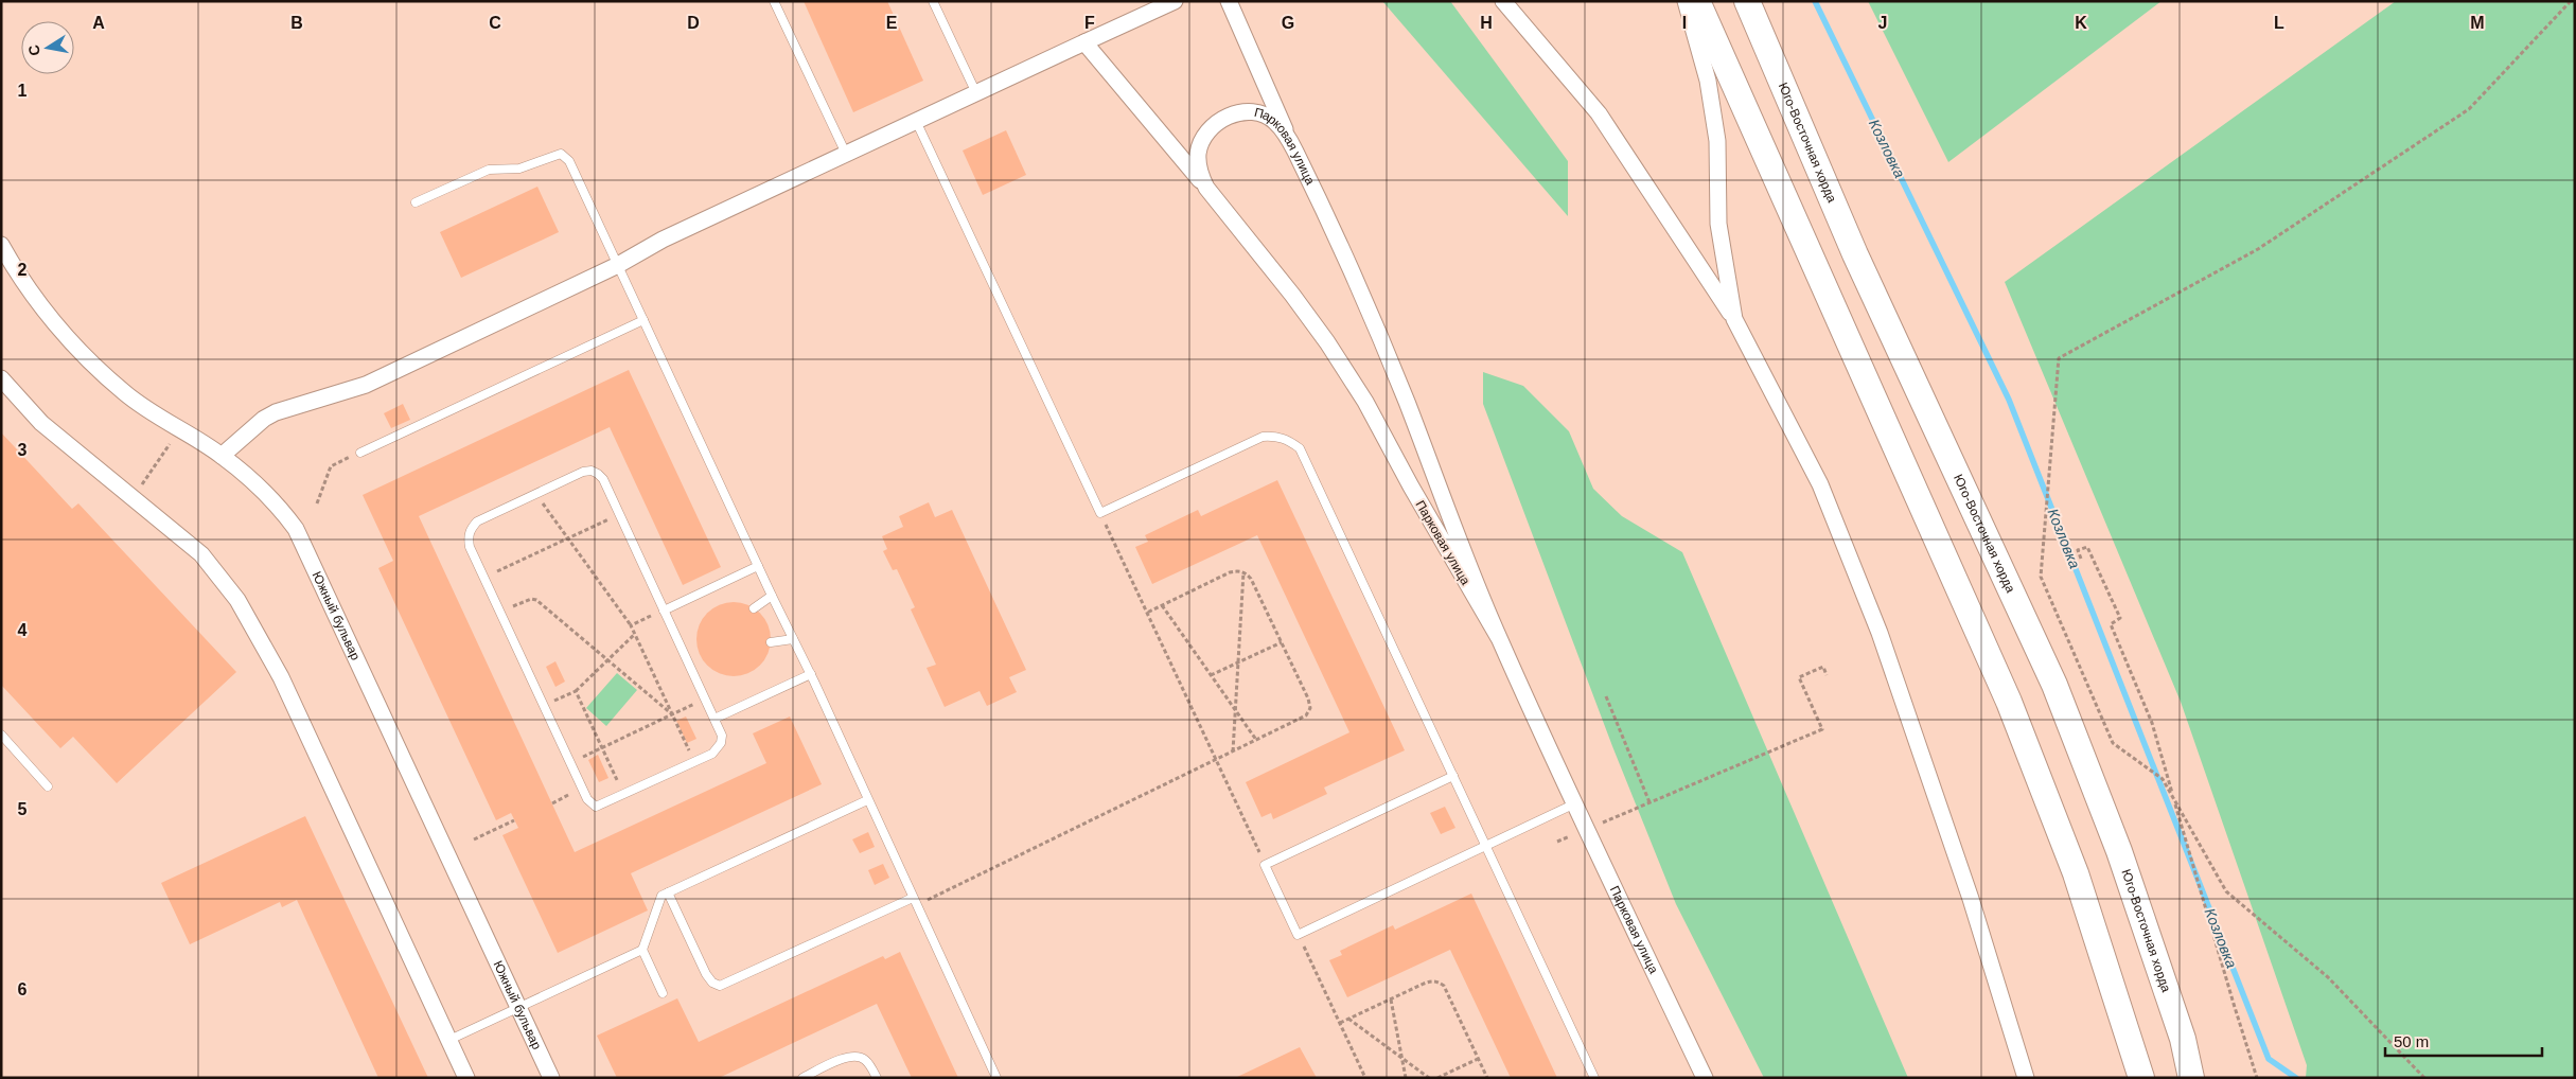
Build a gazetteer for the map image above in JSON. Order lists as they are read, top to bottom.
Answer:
{
  "streets": {
    "main road": ["Юго-Восточная хорда"],
    "street": ["Парковая улица", "Южный бульвар"]
  },
  "water": ["Козловка"],
  "scale_bar": "50 m",
  "north": "left",
  "grid": {
    "columns": [
      "A",
      "B",
      "C",
      "D",
      "E",
      "F",
      "G",
      "H",
      "I",
      "J",
      "K",
      "L",
      "M"
    ],
    "rows": [
      "1",
      "2",
      "3",
      "4",
      "5",
      "6"
    ]
  }
}
